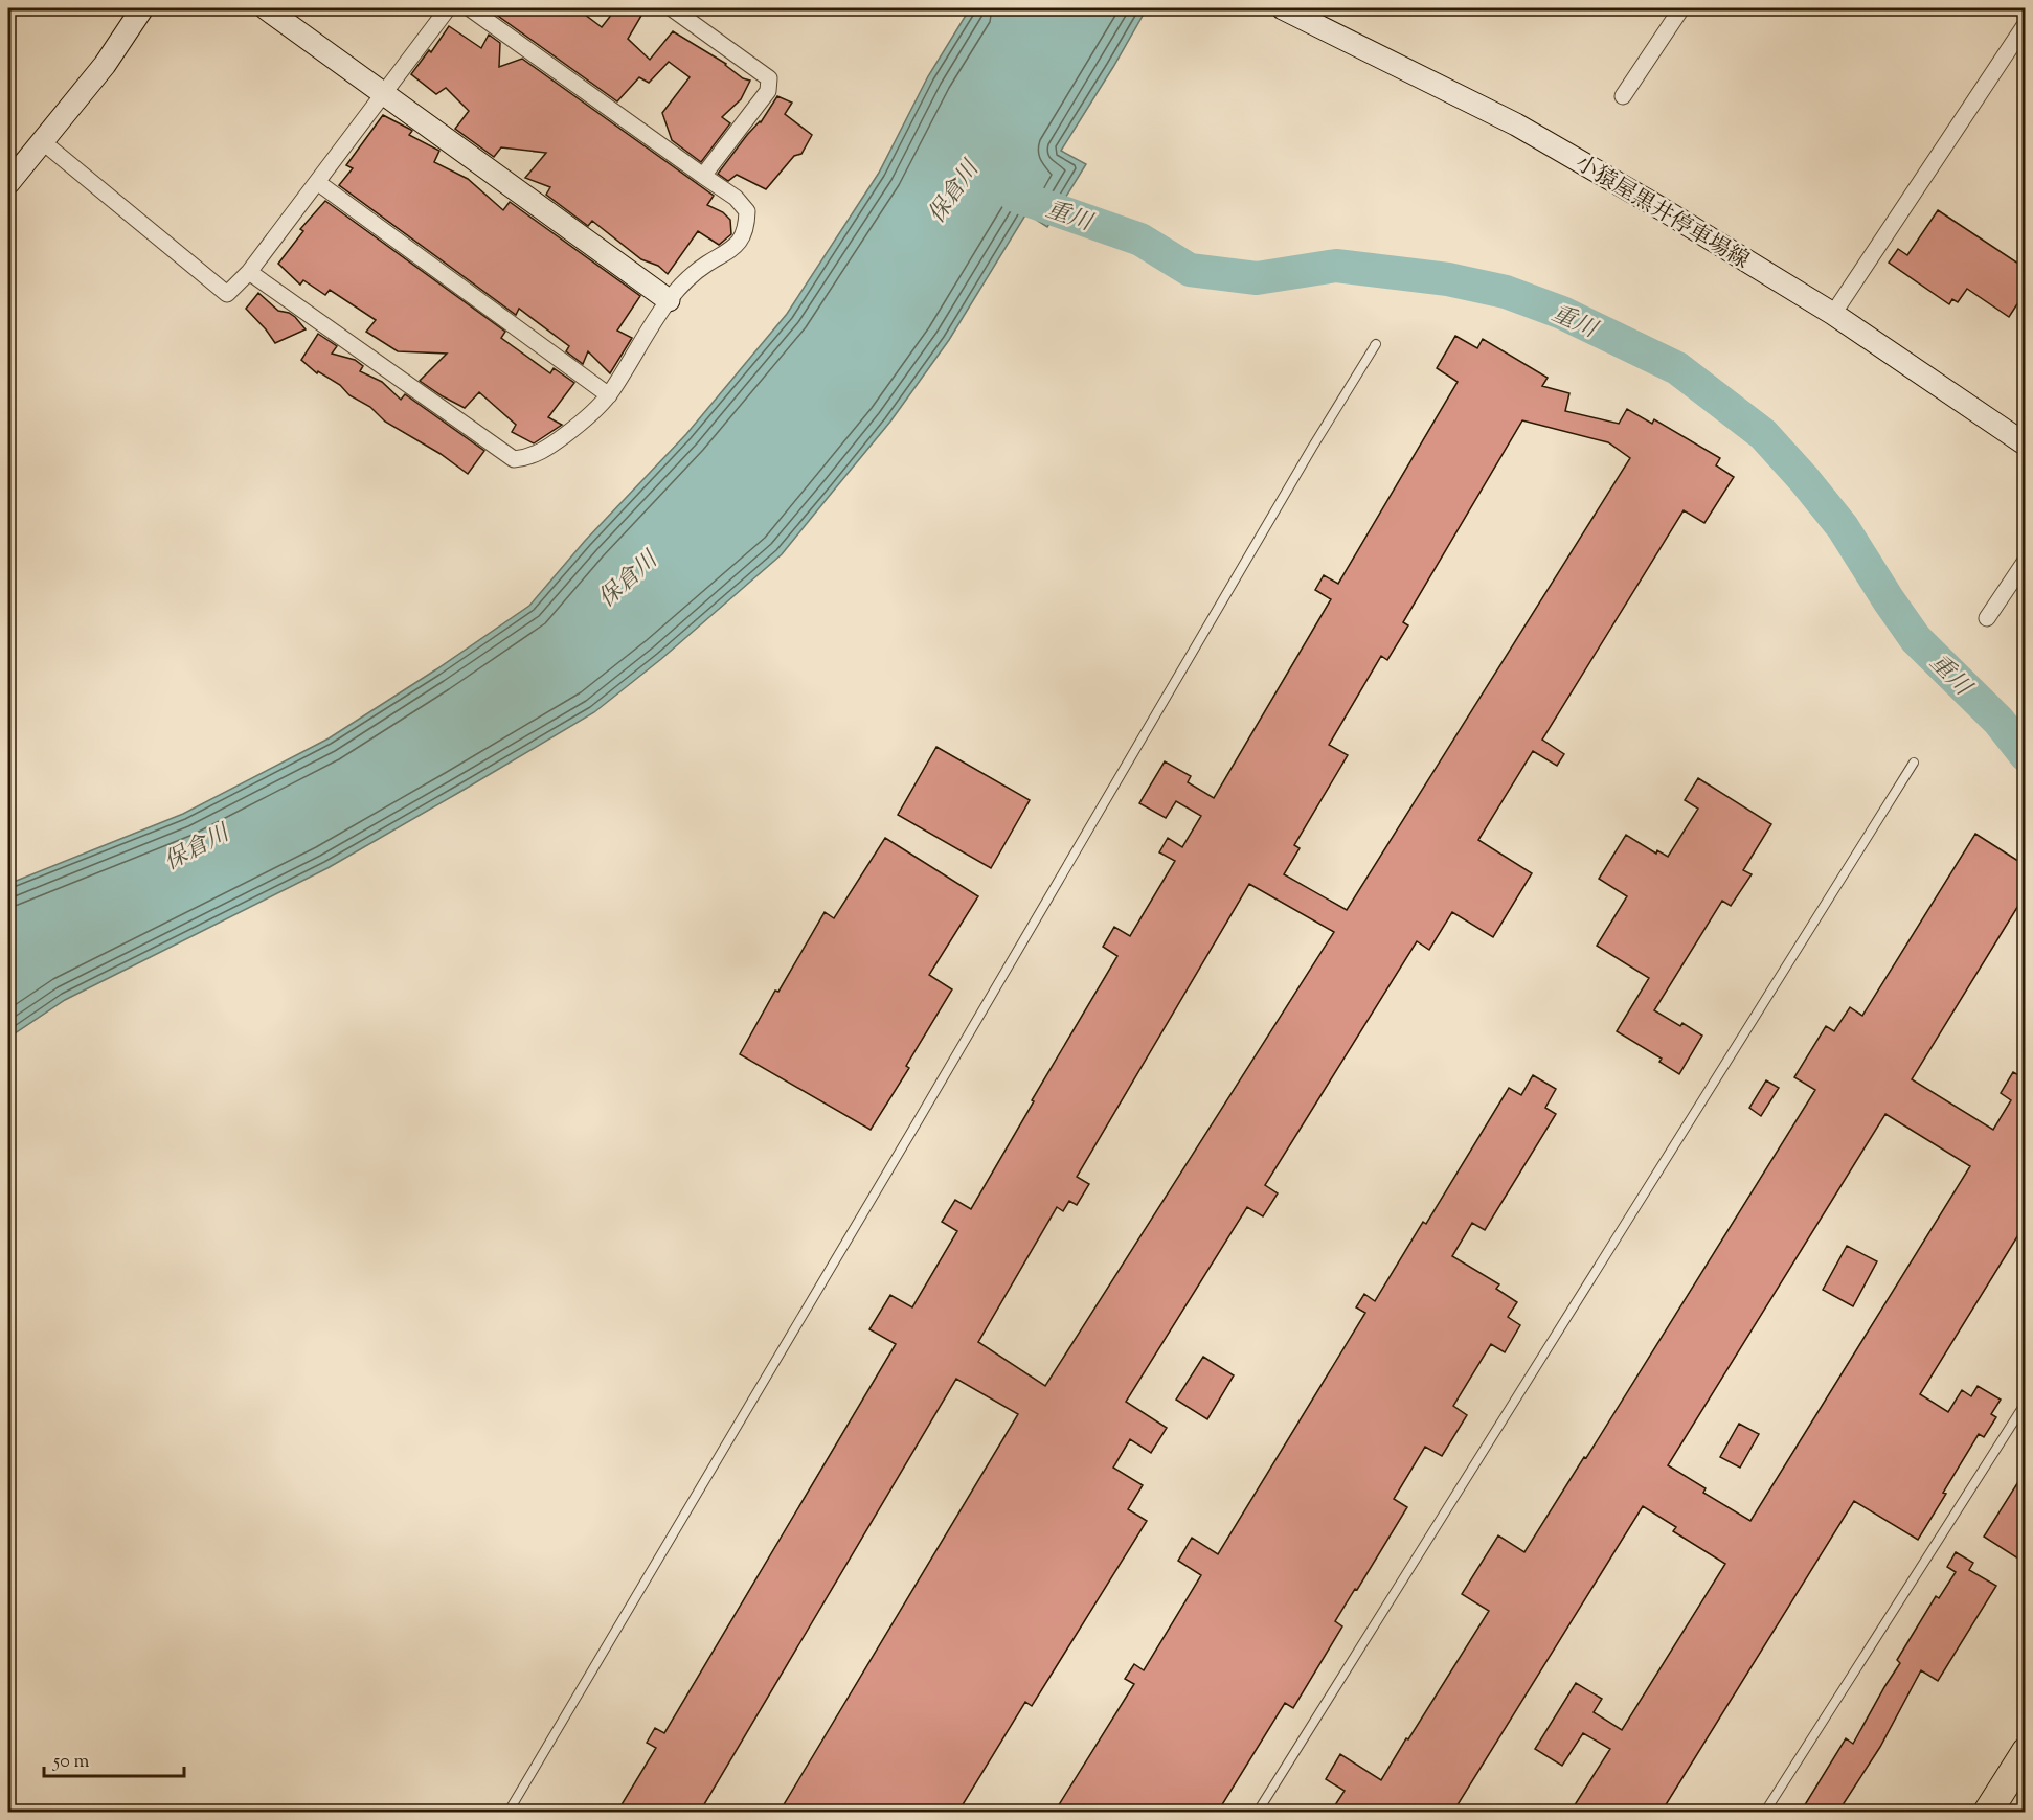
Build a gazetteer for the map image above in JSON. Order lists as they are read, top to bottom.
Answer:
{
  "streets": {
    "main road": ["小猿屋黒井停車場線"]
  },
  "water": ["保倉川", "重川"],
  "scale_bar": "50 m"
}
